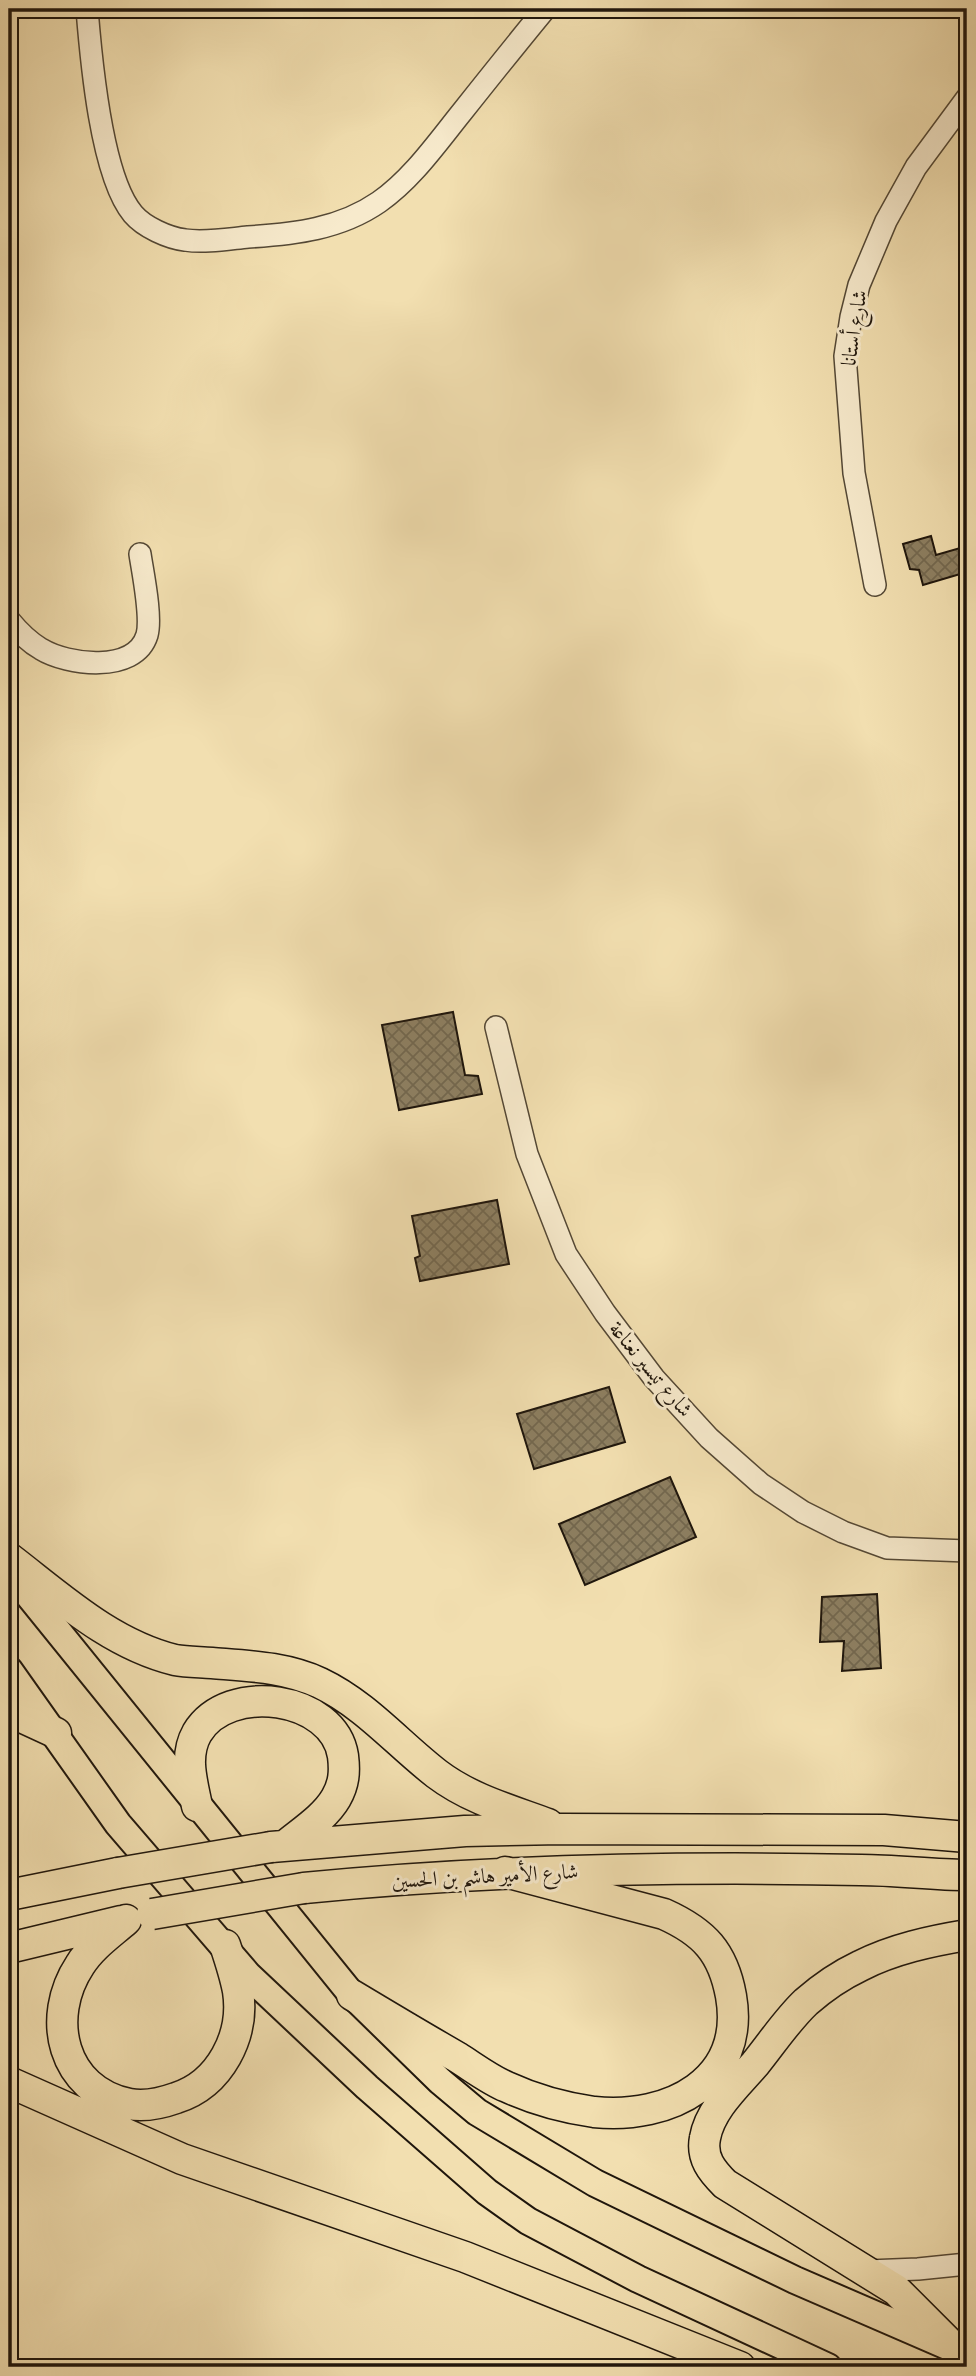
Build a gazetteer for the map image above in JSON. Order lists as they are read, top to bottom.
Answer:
{
  "streets": {
    "highway": ["شارع الأمير هاشم بن الحسين"],
    "street": ["شارع أستانا", "شارع تيسير نعناعة"]
  }
}
